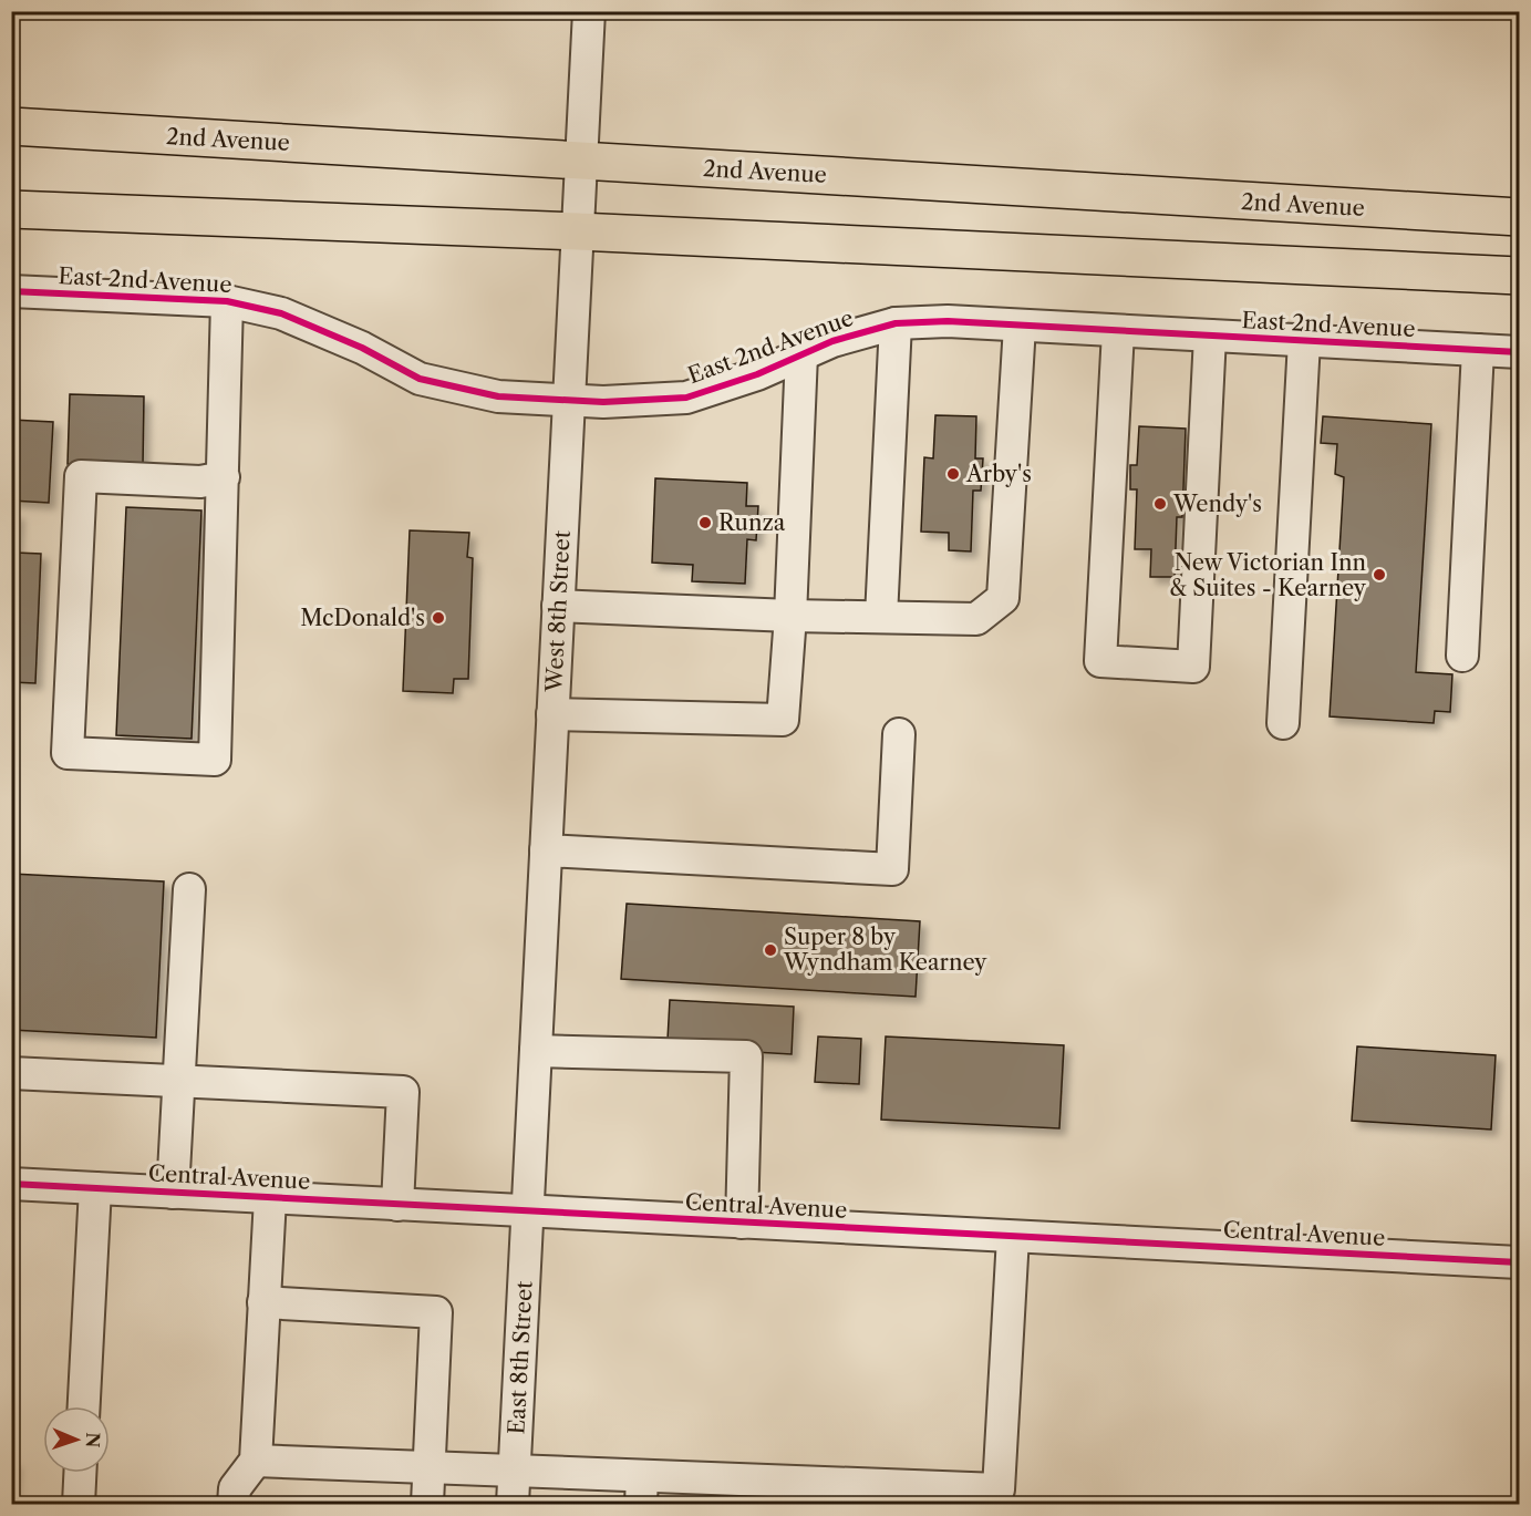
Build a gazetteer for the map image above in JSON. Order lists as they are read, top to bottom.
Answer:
{
  "streets": {
    "main road": ["2nd Avenue"],
    "street": [
      "East 2nd Avenue",
      "West 8th Street",
      "Central Avenue",
      "East 8th Street"
    ]
  },
  "crossings": [
    ["2nd Avenue", "West 8th Street"],
    ["East 2nd Avenue", "West 8th Street"],
    ["West 8th Street", "Central Avenue"],
    ["West 8th Street", "East 8th Street"],
    ["Central Avenue", "East 8th Street"]
  ],
  "places": [
    "Arby's",
    "Wendy's",
    "Runza",
    "New Victorian Inn & Suites - Kearney",
    "McDonald's",
    "Super 8 by Wyndham Kearney"
  ],
  "north": "right"
}
